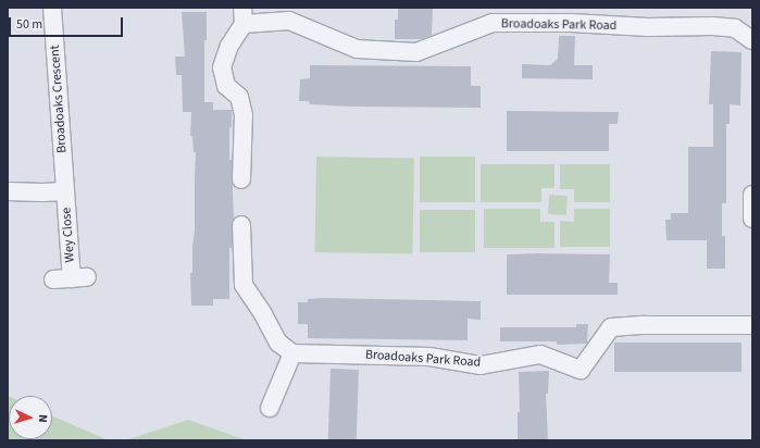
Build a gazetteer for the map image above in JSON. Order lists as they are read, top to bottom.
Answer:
{
  "streets": {
    "street": ["Broadoaks Park Road", "Broadoaks Crescent", "Wey Close"]
  },
  "crossings": [
    ["Broadoaks Crescent", "Wey Close"]
  ],
  "scale_bar": "50 m",
  "north": "right"
}
